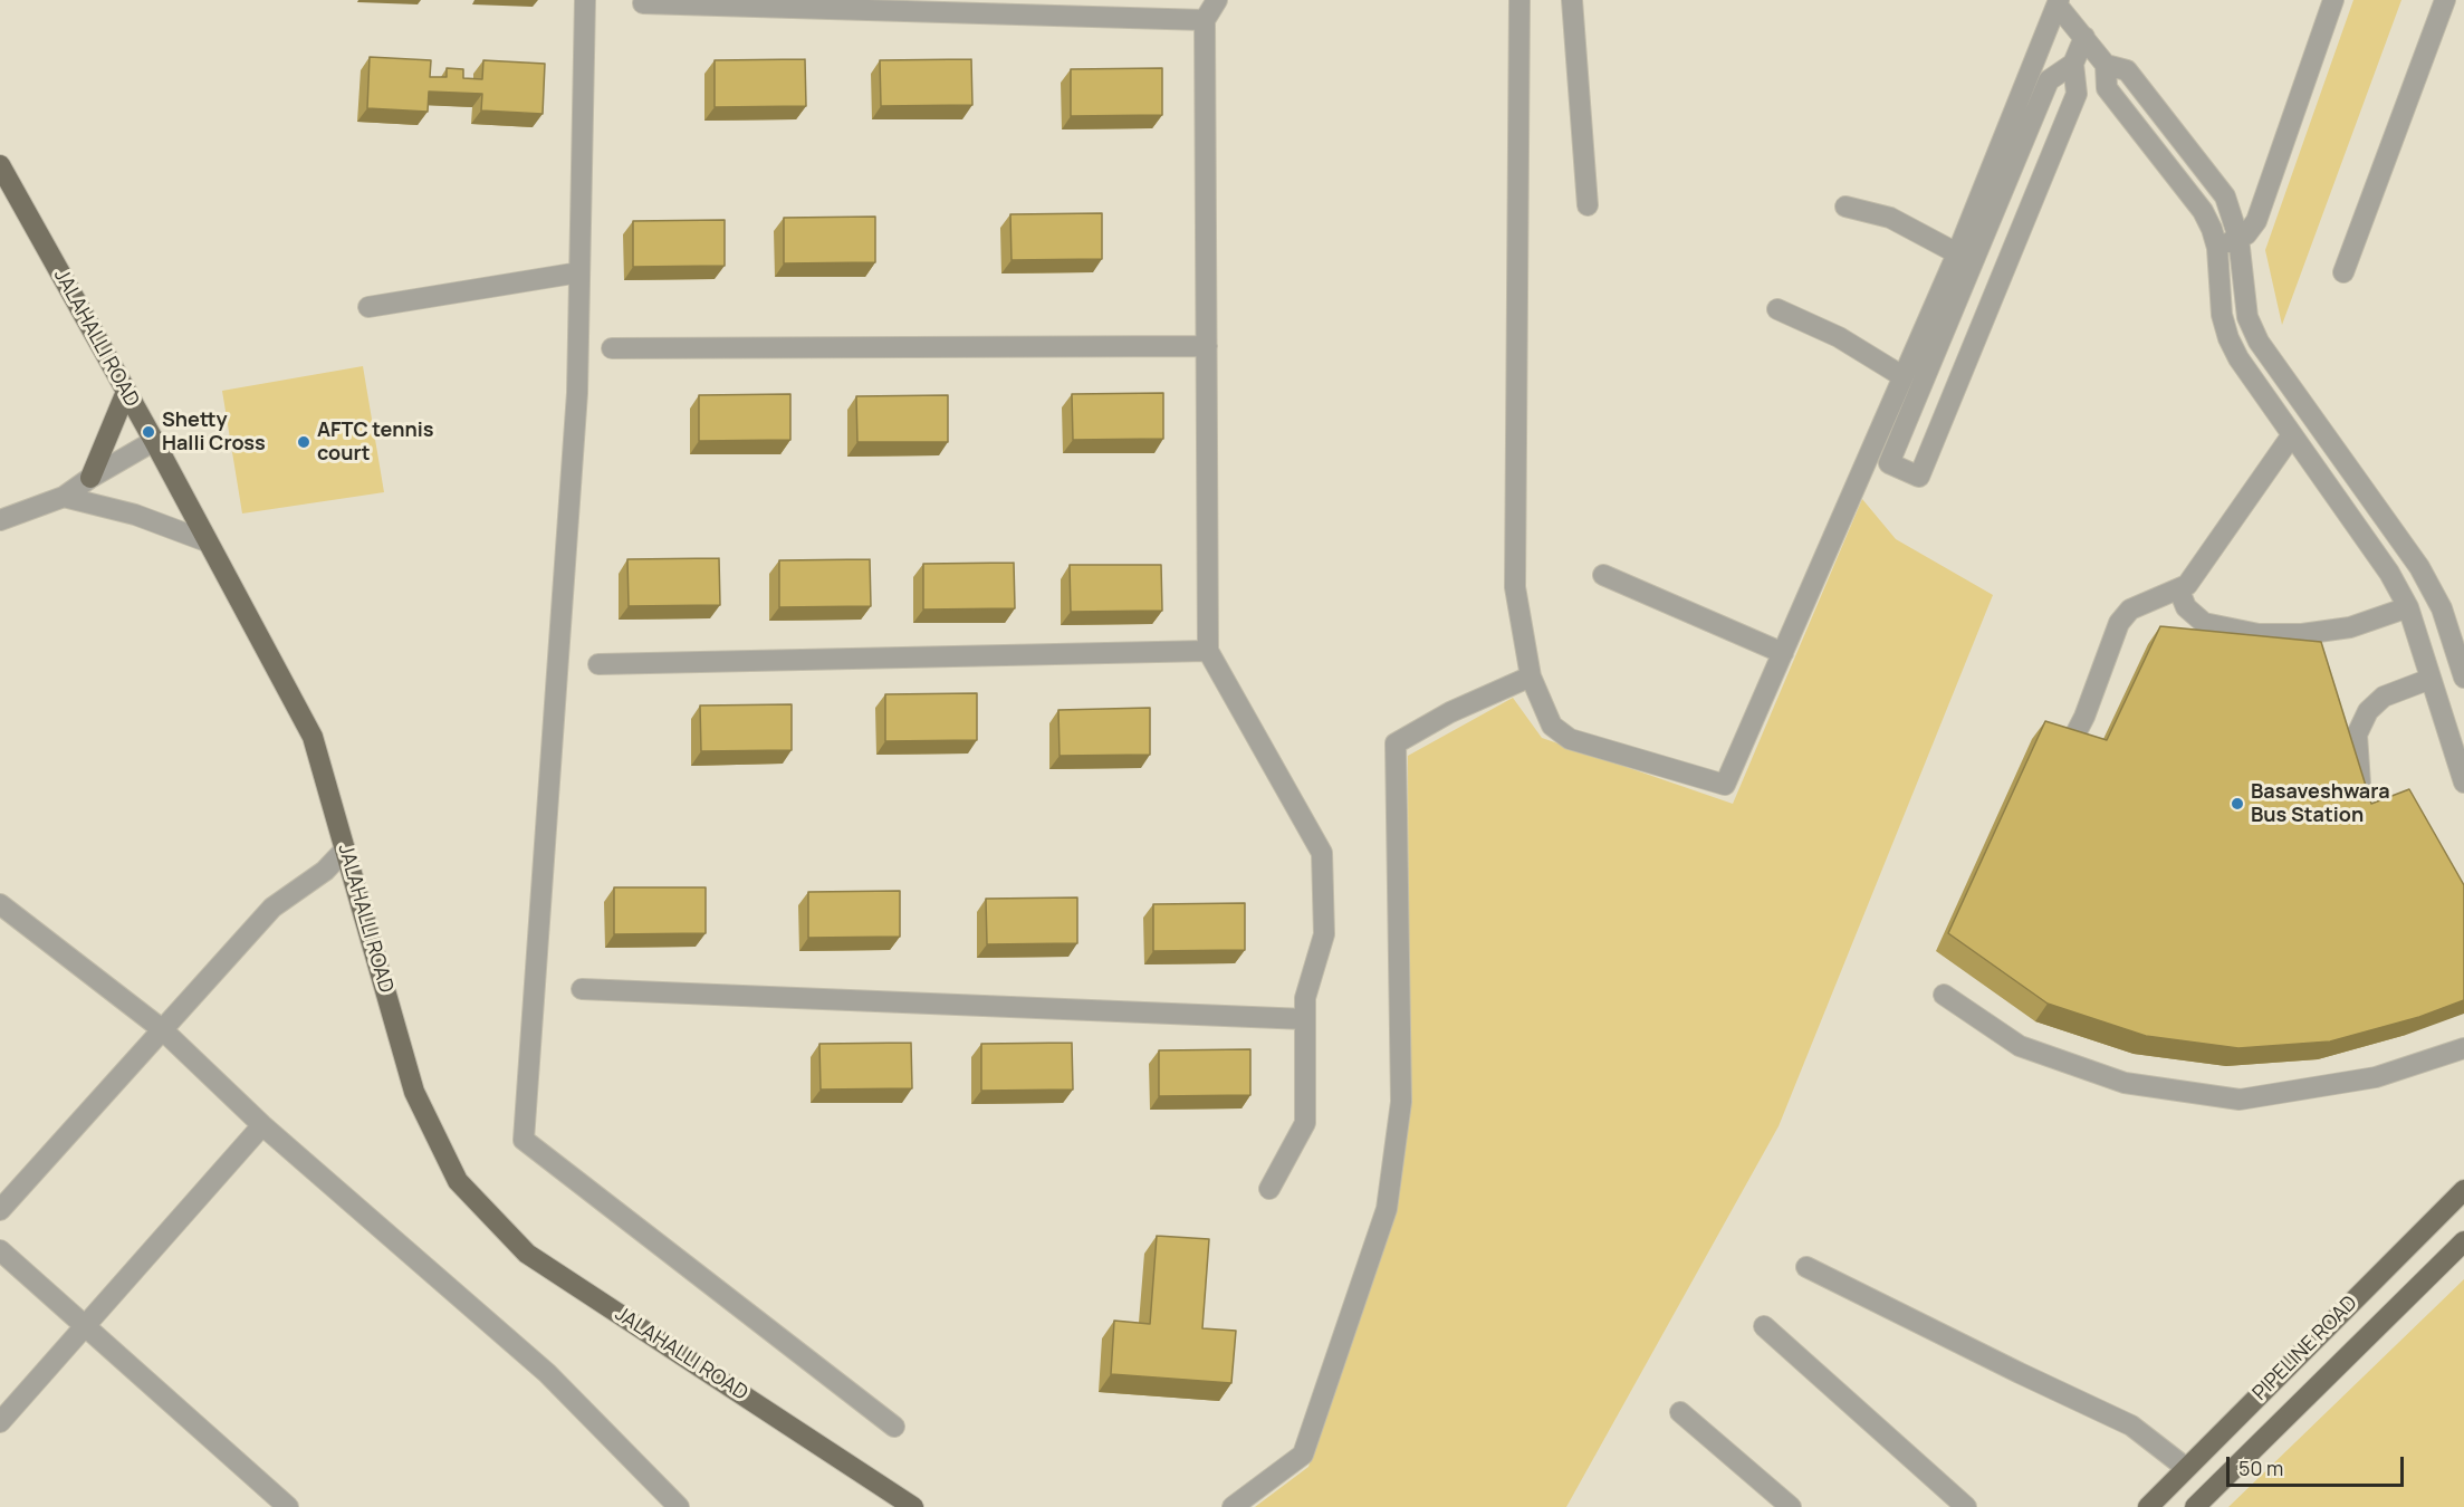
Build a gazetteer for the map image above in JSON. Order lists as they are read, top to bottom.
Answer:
{
  "streets": {
    "main road": ["JALAHALLI ROAD", "PIPELINE ROAD"]
  },
  "places": ["Shetty Halli Cross", "AFTC tennis court", "Basaveshwara Bus Station"],
  "scale_bar": "50 m"
}
